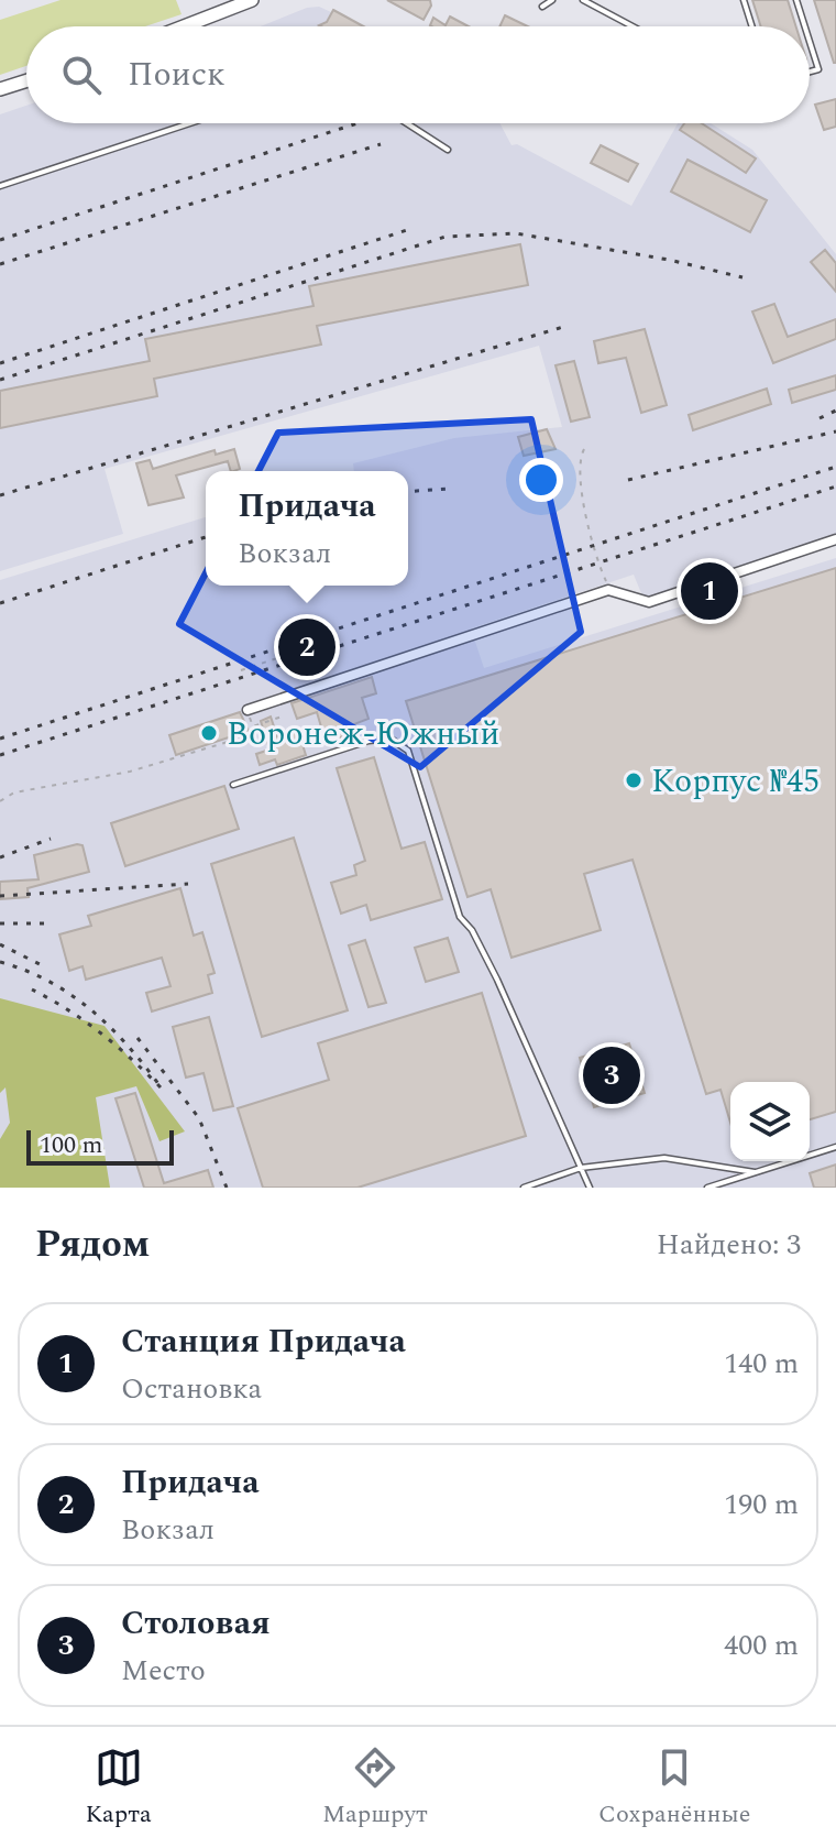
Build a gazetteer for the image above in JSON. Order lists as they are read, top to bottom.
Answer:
{
  "places": ["Воронеж-Южный", "Корпус №45"],
  "scale_bar": "100 m",
  "page": {
    "search": "Поиск",
    "popup": ["Придача", "Вокзал"],
    "pins": ["1", "2", "3"],
    "scale": "100 m",
    "heading": ["Рядом", "Найдено: 3"],
    "list": [
      {
        "mark": "1",
        "name": "Станция Придача",
        "note": "Остановка",
        "value": "140 m"
      },
      {
        "mark": "2",
        "name": "Придача",
        "note": "Вокзал",
        "value": "190 m"
      },
      {
        "mark": "3",
        "name": "Столовая",
        "note": "Место",
        "value": "400 m"
      }
    ],
    "nav": ["Карта", "Маршрут", "Сохранённые"]
  }
}
